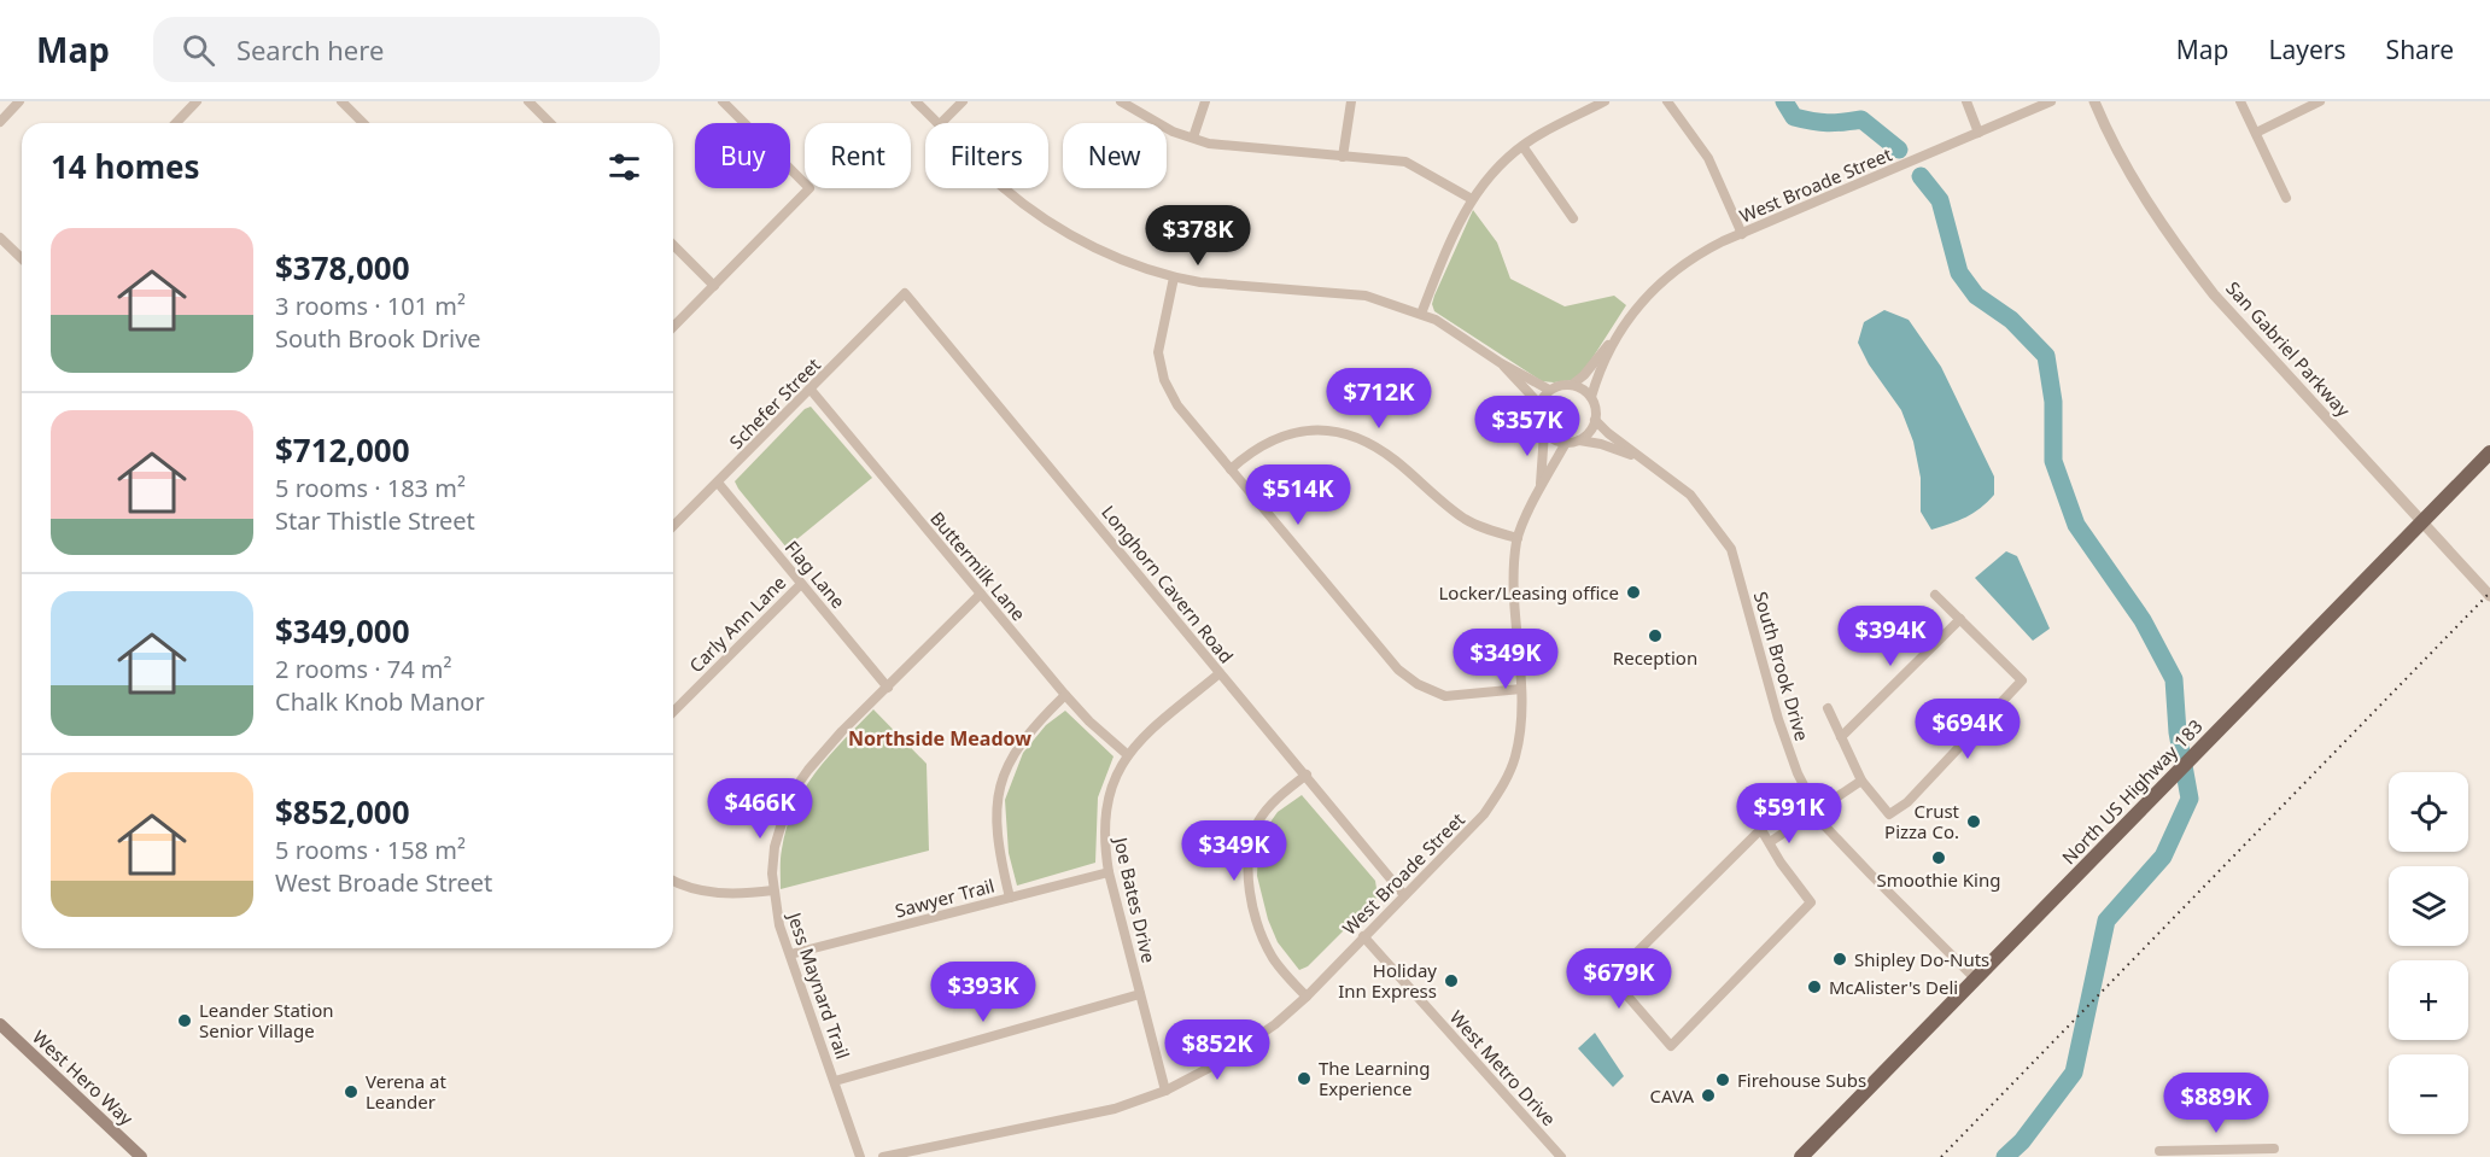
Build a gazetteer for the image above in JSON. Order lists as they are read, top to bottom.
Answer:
{
  "streets": {
    "main road": ["North US Highway 183", "West Hero Way"],
    "street": [
      "West Broade Street",
      "San Gabriel Parkway",
      "Schefer Street",
      "Buttermilk Lane",
      "Flag Lane",
      "Longhorn Cavern Road",
      "Carly Ann Lane",
      "South Brook Drive",
      "Sawyer Trail",
      "Joe Bates Drive",
      "Jess Maynard Trail",
      "West Metro Drive"
    ]
  },
  "crossings": [
    ["West Broade Street", "Longhorn Cavern Road"],
    ["West Broade Street", "South Brook Drive"],
    ["West Broade Street", "Joe Bates Drive"],
    ["West Broade Street", "West Metro Drive"],
    ["San Gabriel Parkway", "North US Highway 183"],
    ["Schefer Street", "Buttermilk Lane"],
    ["Schefer Street", "Flag Lane"],
    ["Schefer Street", "Longhorn Cavern Road"],
    ["Buttermilk Lane", "Joe Bates Drive"],
    ["Buttermilk Lane", "Jess Maynard Trail"],
    ["Flag Lane", "Carly Ann Lane"],
    ["Flag Lane", "Jess Maynard Trail"],
    ["Longhorn Cavern Road", "Joe Bates Drive"],
    ["South Brook Drive", "North US Highway 183"],
    ["Sawyer Trail", "Joe Bates Drive"],
    ["Sawyer Trail", "Jess Maynard Trail"]
  ],
  "districts": ["Northside Meadow"],
  "places": [
    "Locker/Leasing office",
    "Reception",
    "Crust Pizza Co.",
    "Smoothie King",
    "Shipley Do-Nuts",
    "Holiday Inn Express",
    "McAlister's Deli",
    "Leander Station Senior Village",
    "The Learning Experience",
    "Firehouse Subs",
    "Verena at Leander",
    "CAVA"
  ],
  "page": {
    "header": "Map",
    "search": "Search here",
    "nav": ["Map", "Layers", "Share"],
    "chip": [
      "Buy",
      "Rent",
      "Filters",
      "New"
    ],
    "heading": "14 homes",
    "price": [
      "$378K",
      "$712K",
      "$357K",
      "$514K",
      "$394K",
      "$349K",
      "$694K",
      "$466K",
      "$591K",
      "$349K",
      "$679K",
      "$393K",
      "$852K",
      "$889K"
    ],
    "list": [
      {
        "name": "$378,000",
        "note": "3 rooms · 101 m² · South Brook Drive"
      },
      {
        "name": "$712,000",
        "note": "5 rooms · 183 m² · Star Thistle Street"
      },
      {
        "name": "$349,000",
        "note": "2 rooms · 74 m² · Chalk Knob Manor"
      },
      {
        "name": "$852,000",
        "note": "5 rooms · 158 m² · West Broade Street"
      }
    ],
    "map_buttons": ["+", "−"]
  }
}
